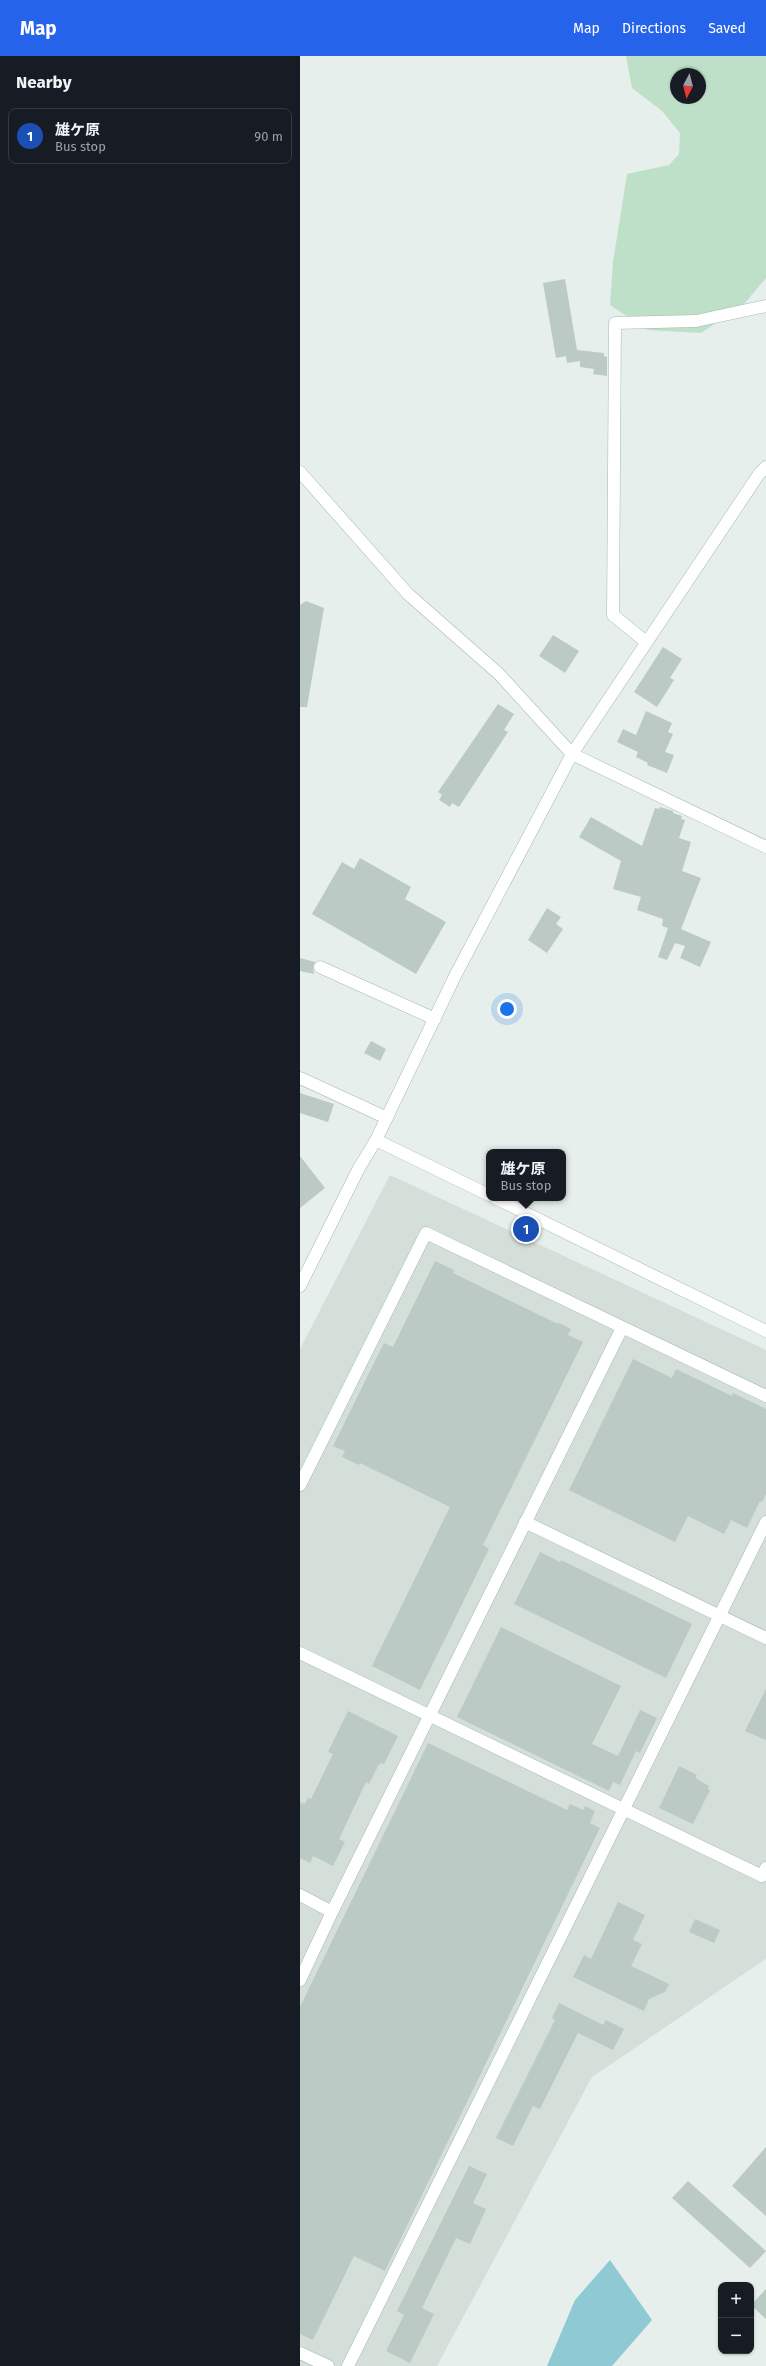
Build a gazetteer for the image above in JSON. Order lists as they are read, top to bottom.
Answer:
{
  "north": "bottom",
  "page": {
    "header": "Map",
    "nav": ["Map", "Directions", "Saved"],
    "heading": "Nearby",
    "list": [
      {
        "mark": "1",
        "name": "雄ケ原",
        "note": "Bus stop",
        "value": "90 m"
      }
    ],
    "popup": ["雄ケ原", "Bus stop"],
    "pins": "1",
    "map_buttons": ["+", "−"]
  }
}
